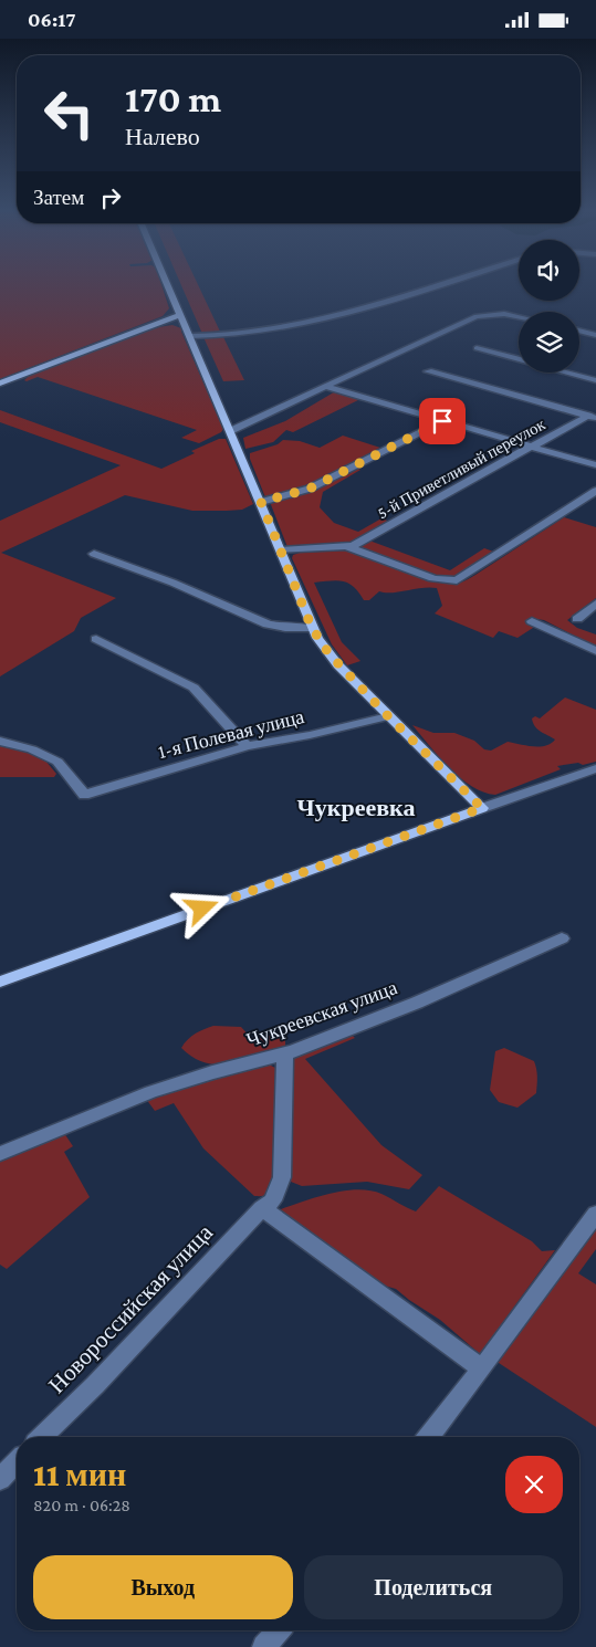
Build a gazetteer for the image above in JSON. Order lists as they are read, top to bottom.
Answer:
{
  "streets": {
    "street": [
      "5-й Приветливый переулок",
      "1-я Полевая улица",
      "Чукреевская улица",
      "Новороссийская улица"
    ]
  },
  "crossings": [
    ["Чукреевская улица", "Новороссийская улица"]
  ],
  "districts": ["Чукреевка"],
  "page": {
    "status": "06:17",
    "turn": ["170 m", "Налево"],
    "then": "Затем",
    "heading": ["11 мин", "820 m · 06:28"],
    "buttons": ["Выход", "Поделиться"]
  }
}
